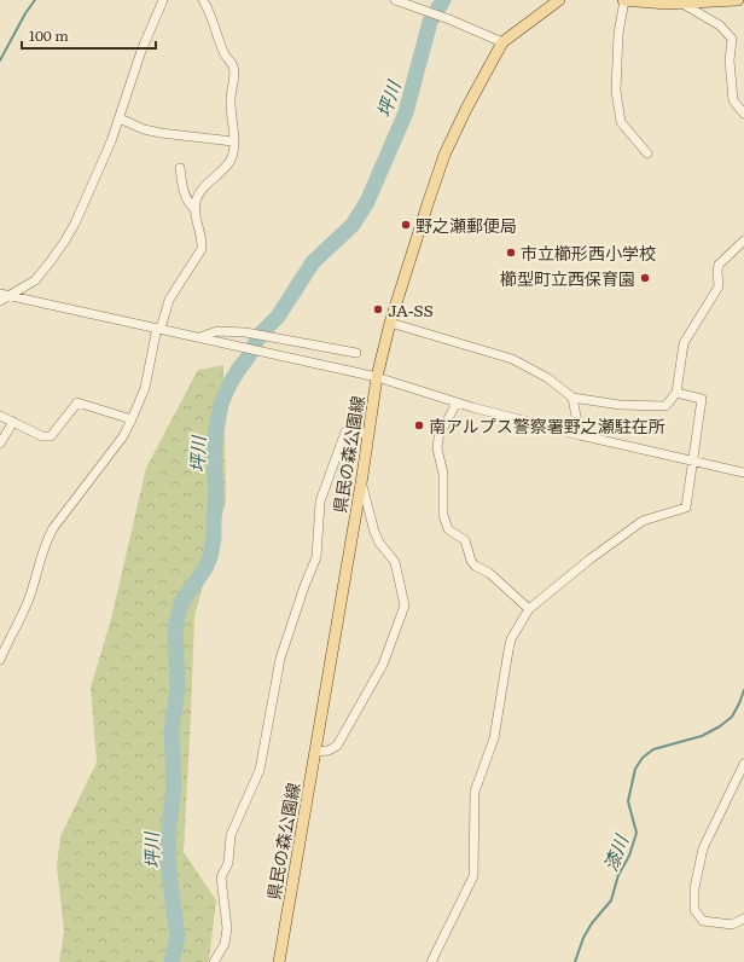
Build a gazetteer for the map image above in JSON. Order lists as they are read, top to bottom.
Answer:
{
  "streets": {
    "main road": ["県民の森公園線"]
  },
  "water": ["坪川", "漆川"],
  "places": [
    "野之瀬郵便局",
    "市立櫛形西小学校",
    "櫛型町立西保育園",
    "JA-SS",
    "南アルプス警察署野之瀬駐在所"
  ],
  "scale_bar": "100 m"
}
